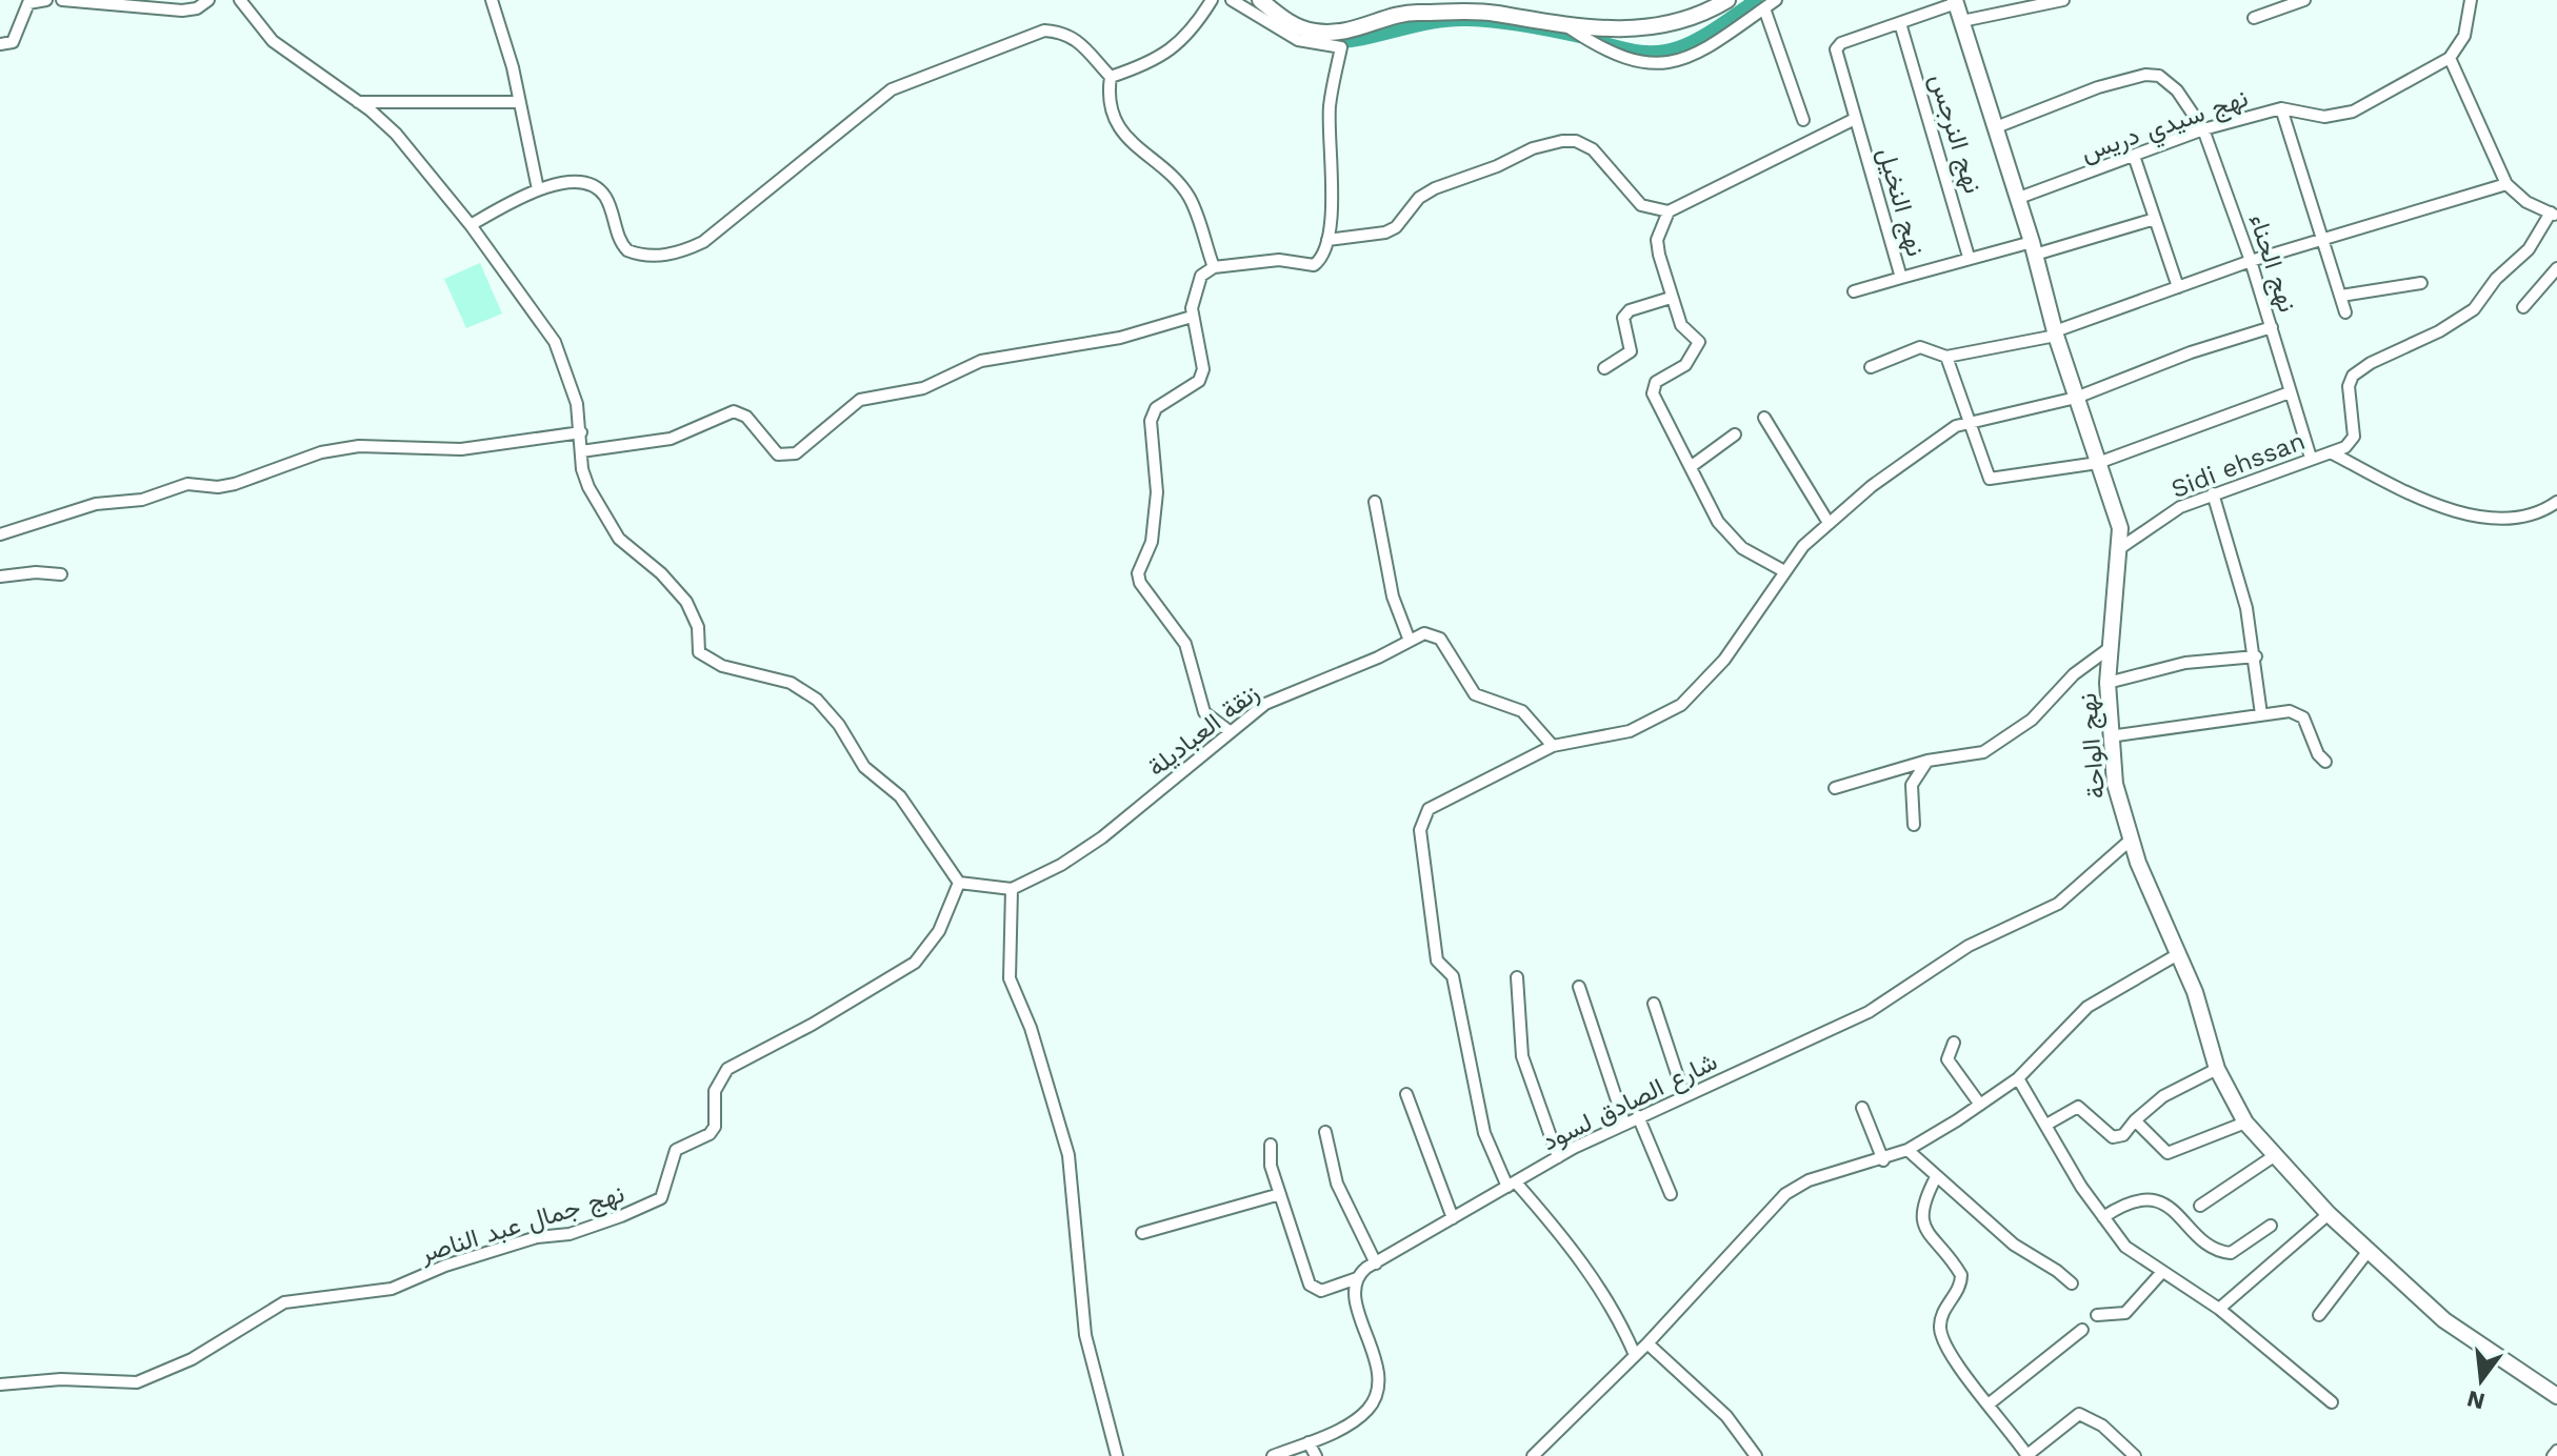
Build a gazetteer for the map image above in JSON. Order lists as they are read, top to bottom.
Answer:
{
  "streets": {
    "street": [
      "نهج سيدي دريس",
      "نهج النرجس",
      "نهج النخيل",
      "نهج الحناء",
      "Sidi ehssan",
      "زنقة العباديلة",
      "نهج الواحة",
      "شارع الصادق لسود",
      "نهج جمال عبد الناصر"
    ]
  },
  "crossings": [
    ["نهج سيدي دريس", "نهج الحناء"],
    ["نهج سيدي دريس", "نهج الواحة"],
    ["نهج النرجس", "نهج النخيل"],
    ["نهج النخيل", "نهج الواحة"],
    ["نهج الحناء", "Sidi ehssan"],
    ["نهج الحناء", "نهج الواحة"],
    ["Sidi ehssan", "نهج الواحة"],
    ["نهج الواحة", "شارع الصادق لسود"]
  ],
  "north": "bottom"
}
